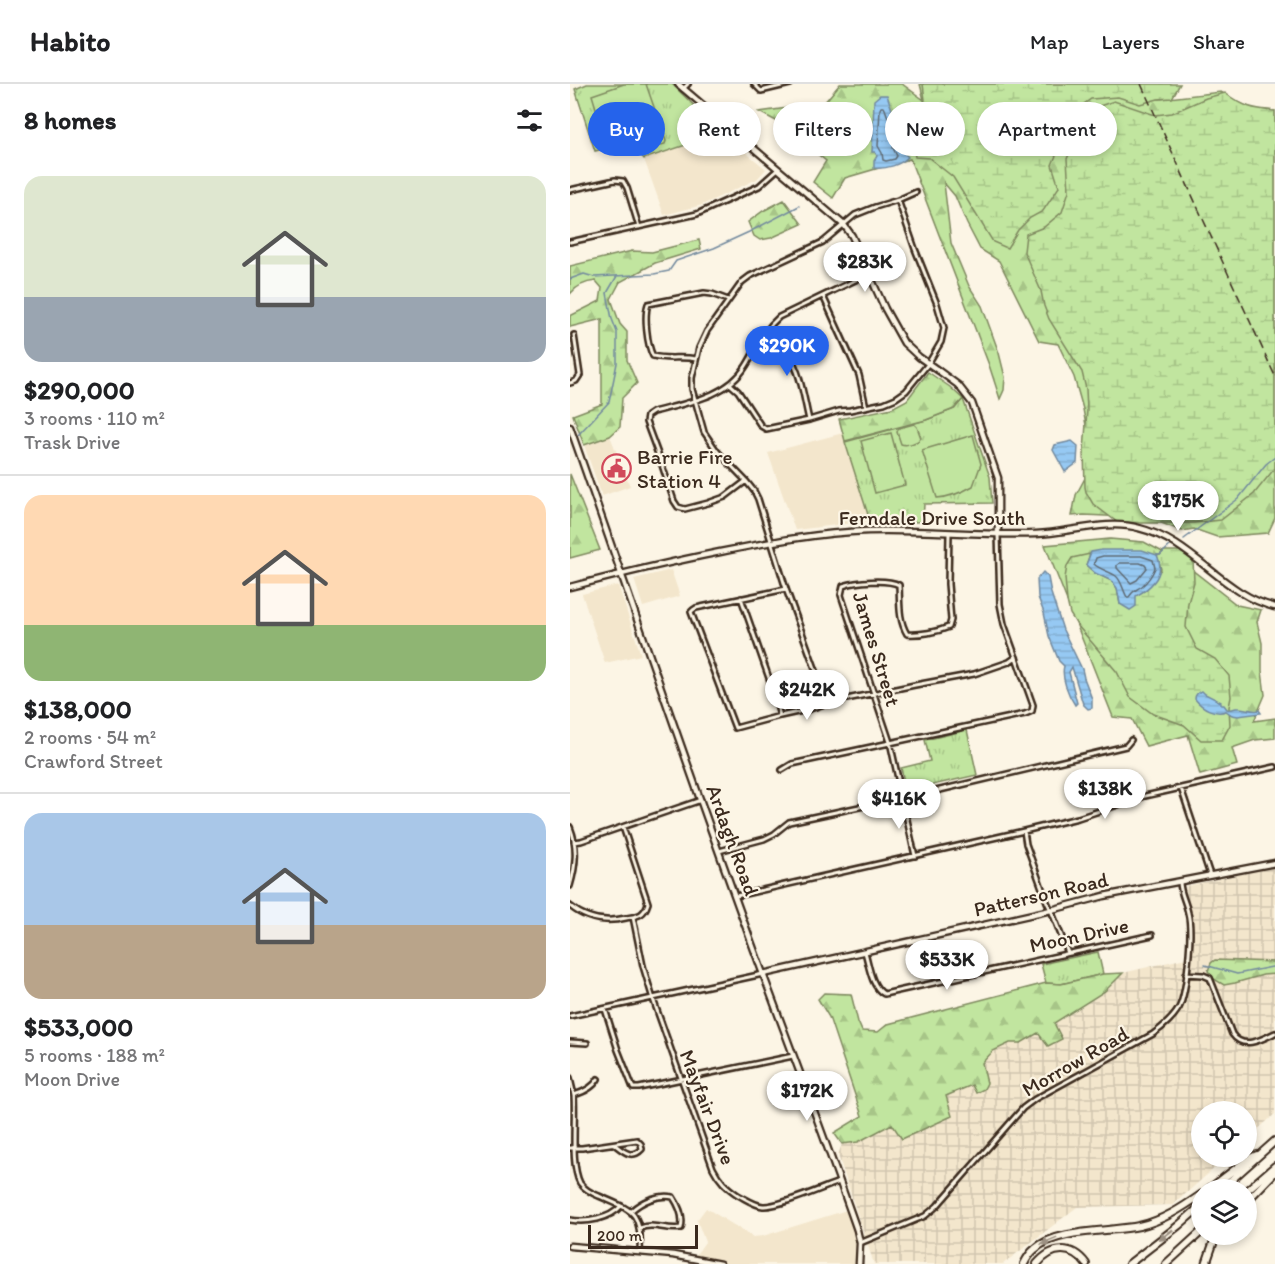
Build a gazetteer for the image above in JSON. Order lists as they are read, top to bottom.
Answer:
{
  "streets": {
    "street": [
      "Ferndale Drive South",
      "James Street",
      "Ardagh Road",
      "Patterson Road",
      "Moon Drive",
      "Morrow Road",
      "Mayfair Drive"
    ]
  },
  "crossings": [
    ["Ferndale Drive South", "James Street"],
    ["Ferndale Drive South", "Ardagh Road"],
    ["Ardagh Road", "Patterson Road"],
    ["Ardagh Road", "Morrow Road"],
    ["Ardagh Road", "Mayfair Drive"],
    ["Patterson Road", "Moon Drive"],
    ["Patterson Road", "Morrow Road"],
    ["Patterson Road", "Mayfair Drive"]
  ],
  "places": {
    "public building": ["Barrie Fire Station 4"]
  },
  "scale_bar": "200 m",
  "page": {
    "header": "Habito",
    "nav": ["Map", "Layers", "Share"],
    "heading": "8 homes",
    "chip": [
      "Buy",
      "Rent",
      "Filters",
      "New",
      "Apartment"
    ],
    "list": [
      {
        "name": "$290,000",
        "note": "3 rooms · 110 m² · Trask Drive"
      },
      {
        "name": "$138,000",
        "note": "2 rooms · 54 m² · Crawford Street"
      },
      {
        "name": "$533,000",
        "note": "5 rooms · 188 m² · Moon Drive"
      }
    ],
    "price": [
      "$283K",
      "$290K",
      "$175K",
      "$242K",
      "$138K",
      "$416K",
      "$533K",
      "$172K"
    ],
    "scale": "200 m"
  }
}
